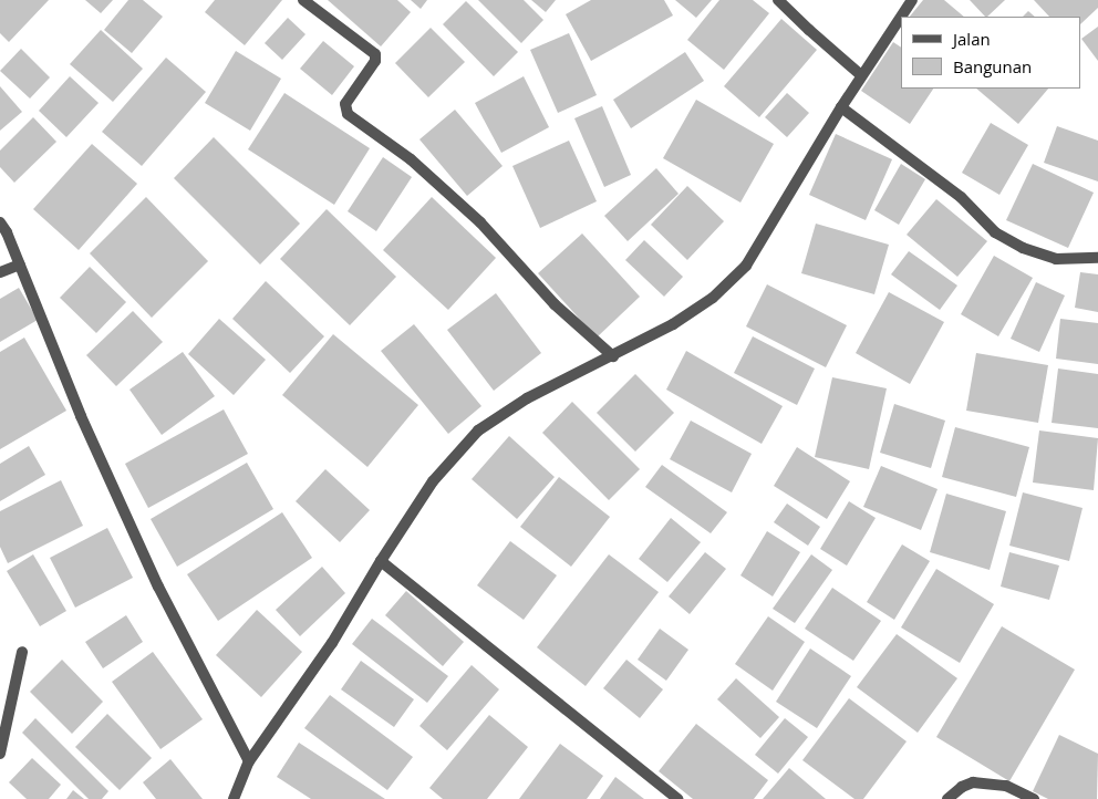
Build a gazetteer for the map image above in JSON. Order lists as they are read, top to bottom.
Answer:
{
  "legend": ["Jalan", "Bangunan"]
}
